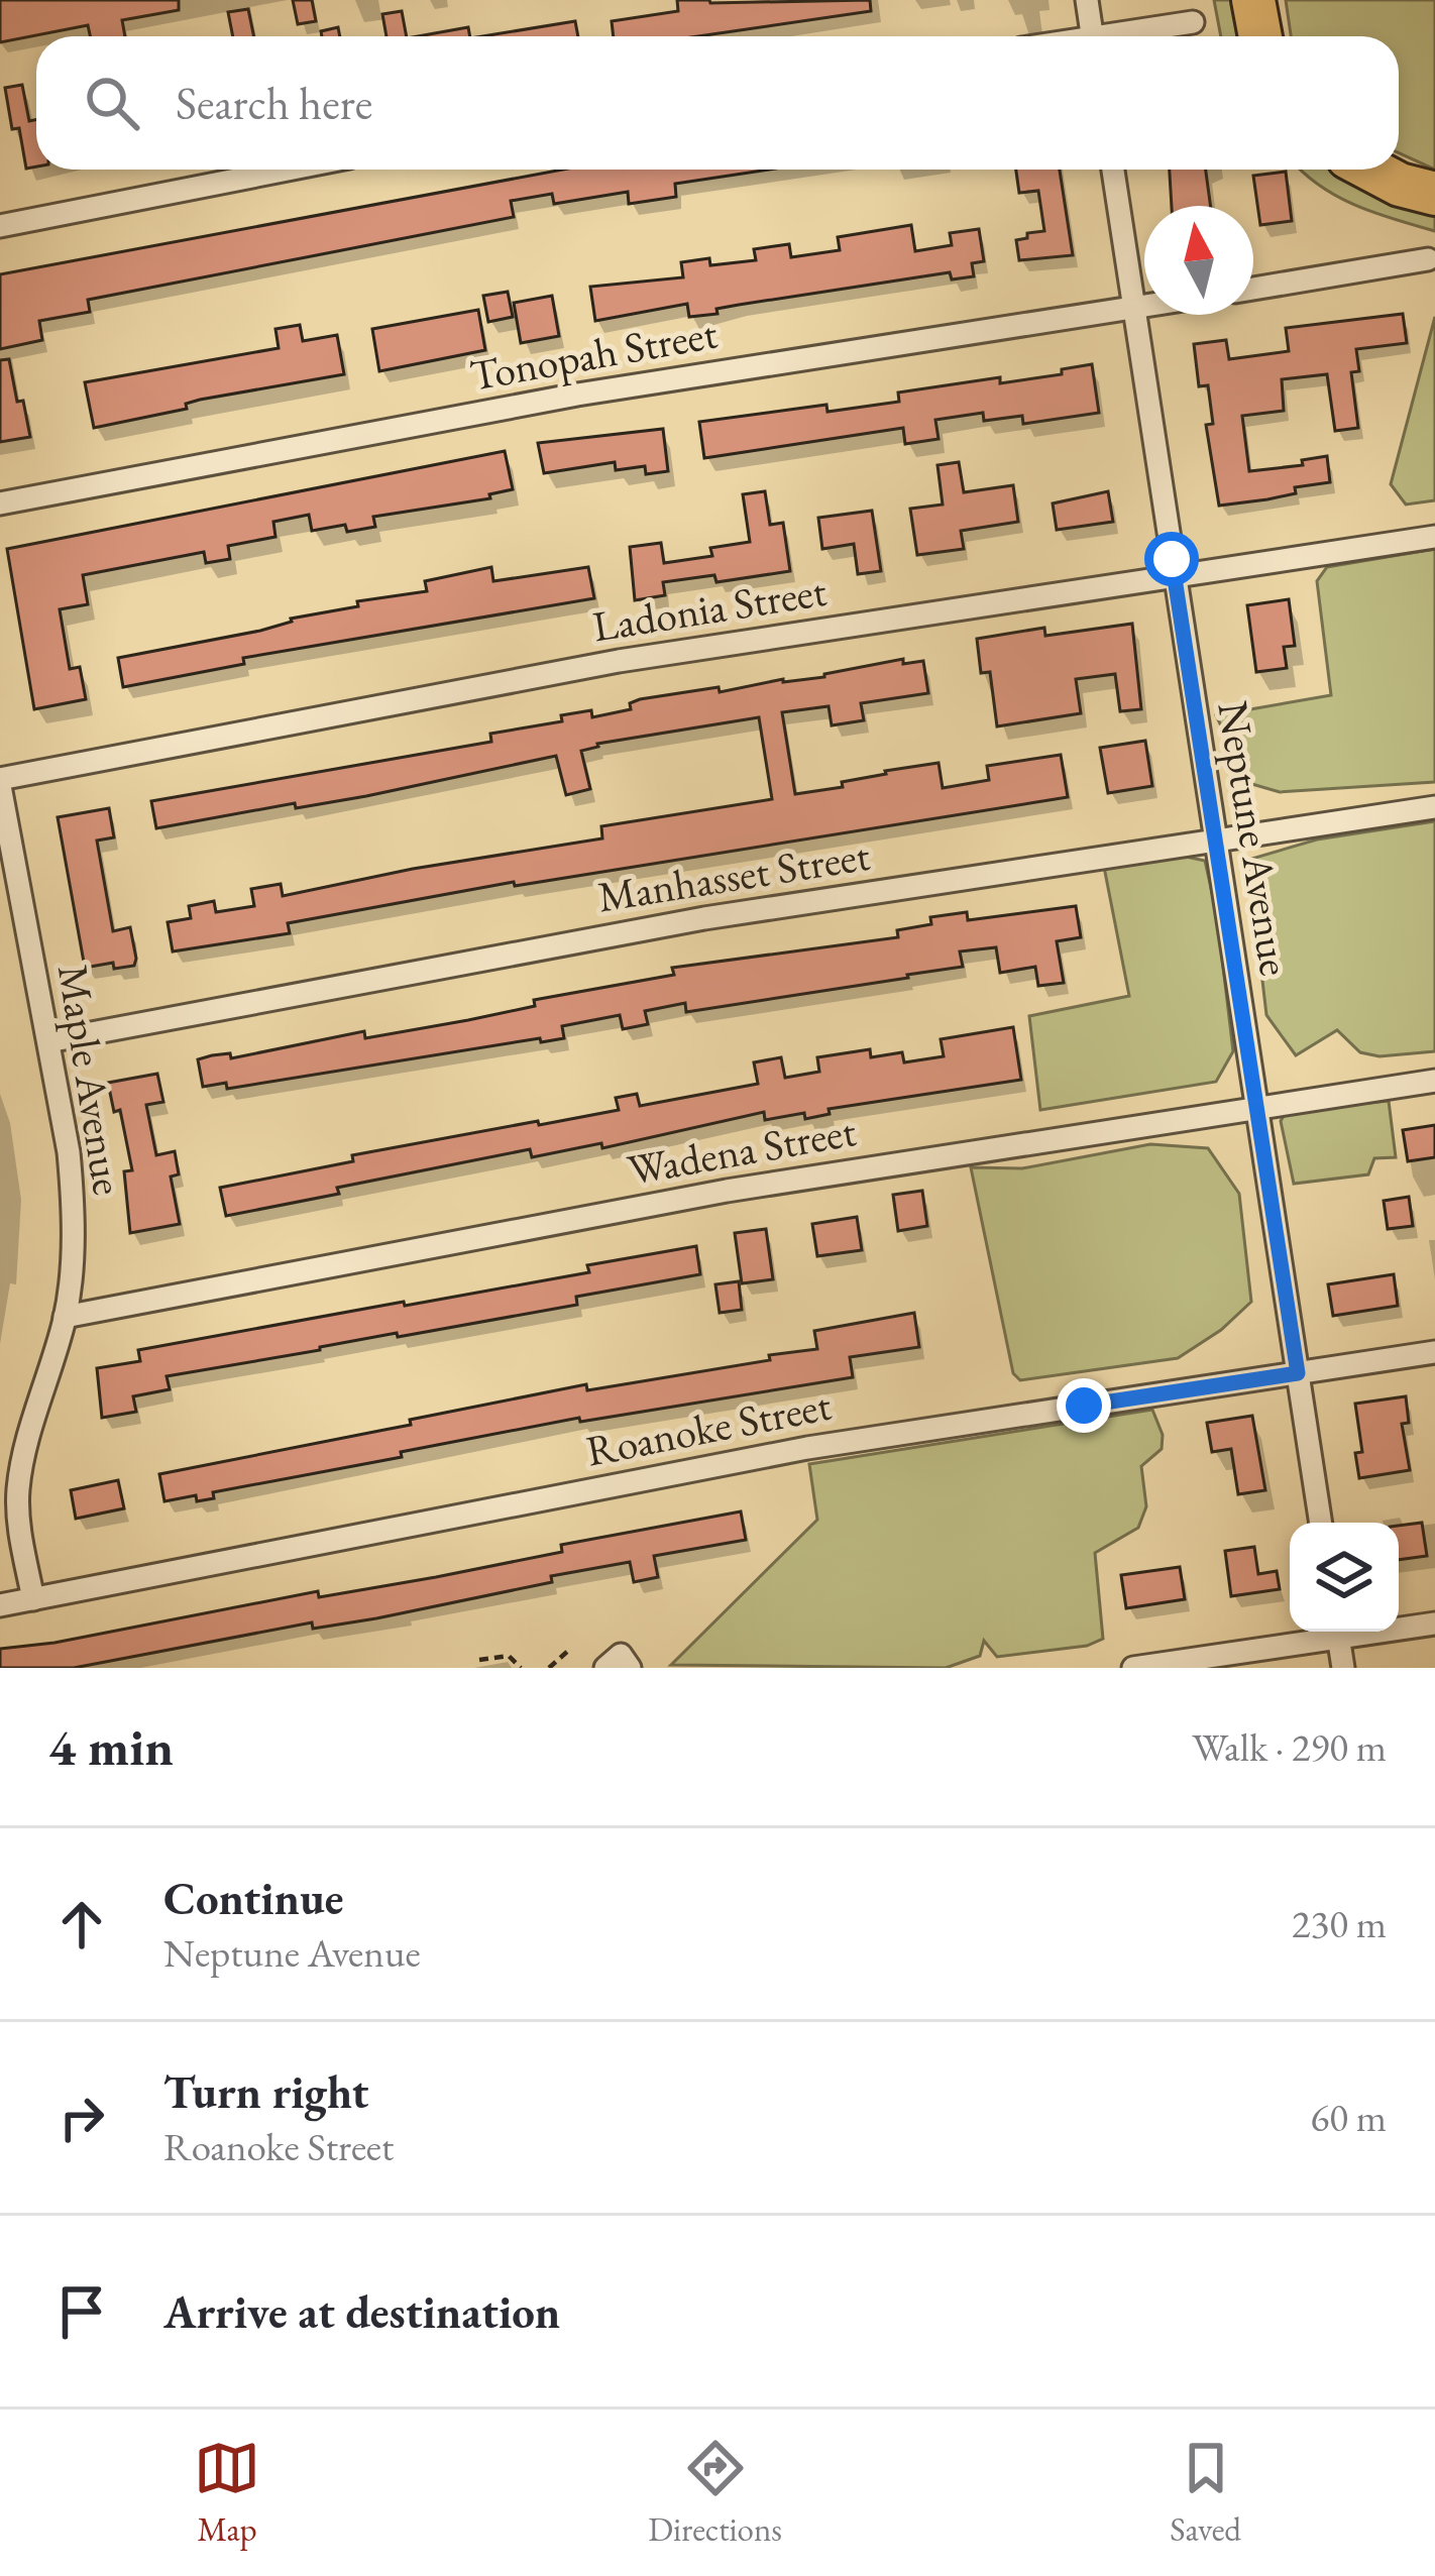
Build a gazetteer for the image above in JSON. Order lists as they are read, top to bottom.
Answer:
{
  "streets": {
    "street": [
      "Tonopah Street",
      "Ladonia Street",
      "Neptune Avenue",
      "Manhasset Street",
      "Maple Avenue",
      "Wadena Street",
      "Roanoke Street"
    ]
  },
  "crossings": [
    ["Tonopah Street", "Neptune Avenue"],
    ["Ladonia Street", "Neptune Avenue"],
    ["Ladonia Street", "Maple Avenue"],
    ["Neptune Avenue", "Manhasset Street"],
    ["Neptune Avenue", "Wadena Street"],
    ["Neptune Avenue", "Roanoke Street"],
    ["Manhasset Street", "Maple Avenue"],
    ["Maple Avenue", "Wadena Street"],
    ["Maple Avenue", "Roanoke Street"]
  ],
  "north": "top",
  "page": {
    "search": "Search here",
    "heading": ["4 min", "Walk · 290 m"],
    "list": [
      ["Continue", "Neptune Avenue", "230 m"],
      ["Turn right", "Roanoke Street", "60 m"],
      "Arrive at destination"
    ],
    "nav": ["Map", "Directions", "Saved"]
  }
}
